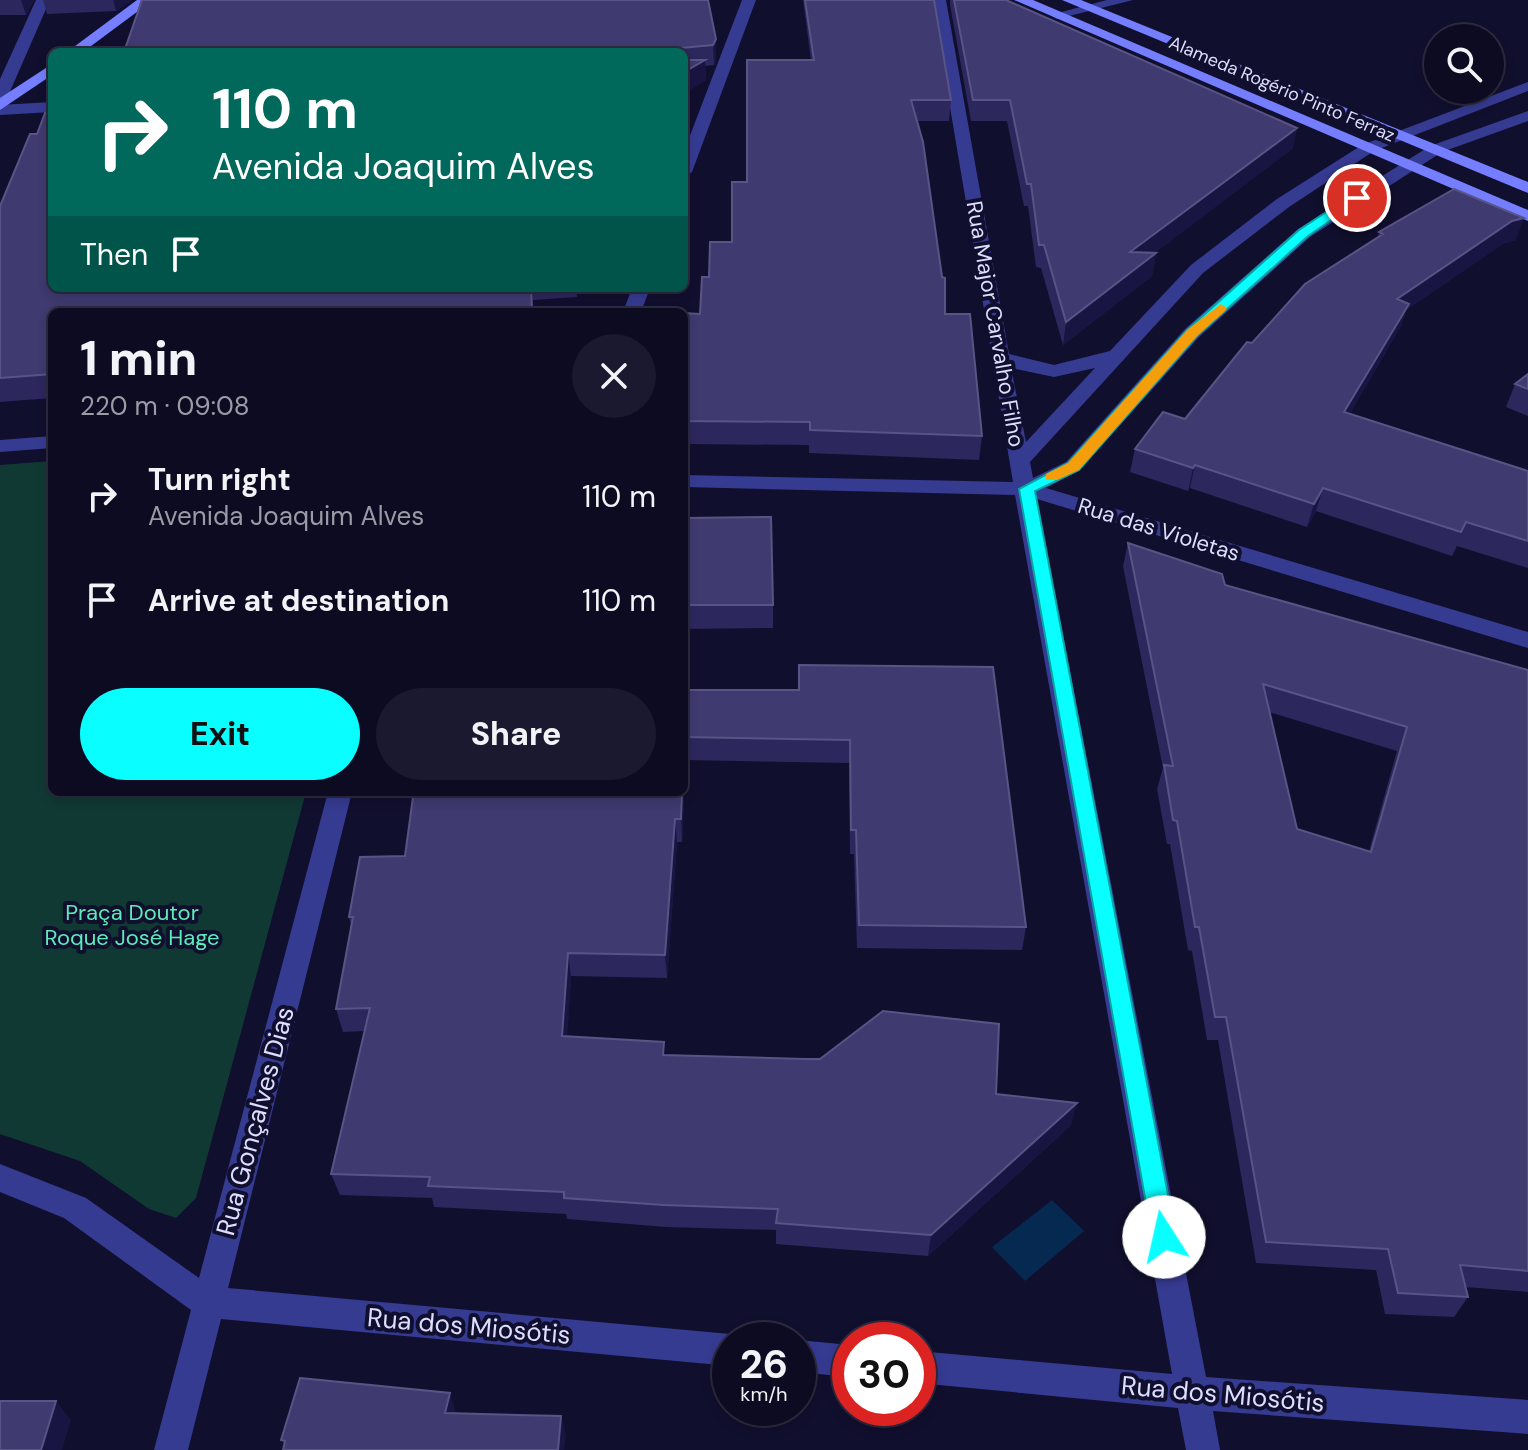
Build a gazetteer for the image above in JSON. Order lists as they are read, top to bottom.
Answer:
{
  "streets": {
    "street": [
      "Alameda Rogério Pinto Ferraz",
      "Rua Major Carvalho Filho",
      "Rua das Violetas",
      "Rua Gonçalves Dias",
      "Rua dos Miosótis"
    ]
  },
  "crossings": [
    ["Rua Major Carvalho Filho", "Rua das Violetas"],
    ["Rua Major Carvalho Filho", "Rua dos Miosótis"],
    ["Rua Gonçalves Dias", "Rua dos Miosótis"]
  ],
  "parks": ["Praça Doutor Roque José Hage"],
  "page": {
    "turn": ["110 m", "Avenida Joaquim Alves"],
    "then": "Then",
    "heading": ["1 min", "220 m · 09:08"],
    "list": [
      {
        "name": "Turn right",
        "note": "Avenida Joaquim Alves",
        "value": "110 m"
      },
      {
        "name": "Arrive at destination",
        "value": "110 m"
      }
    ],
    "buttons": ["Exit", "Share"],
    "speed": "26 km/h",
    "limit": "30"
  }
}
